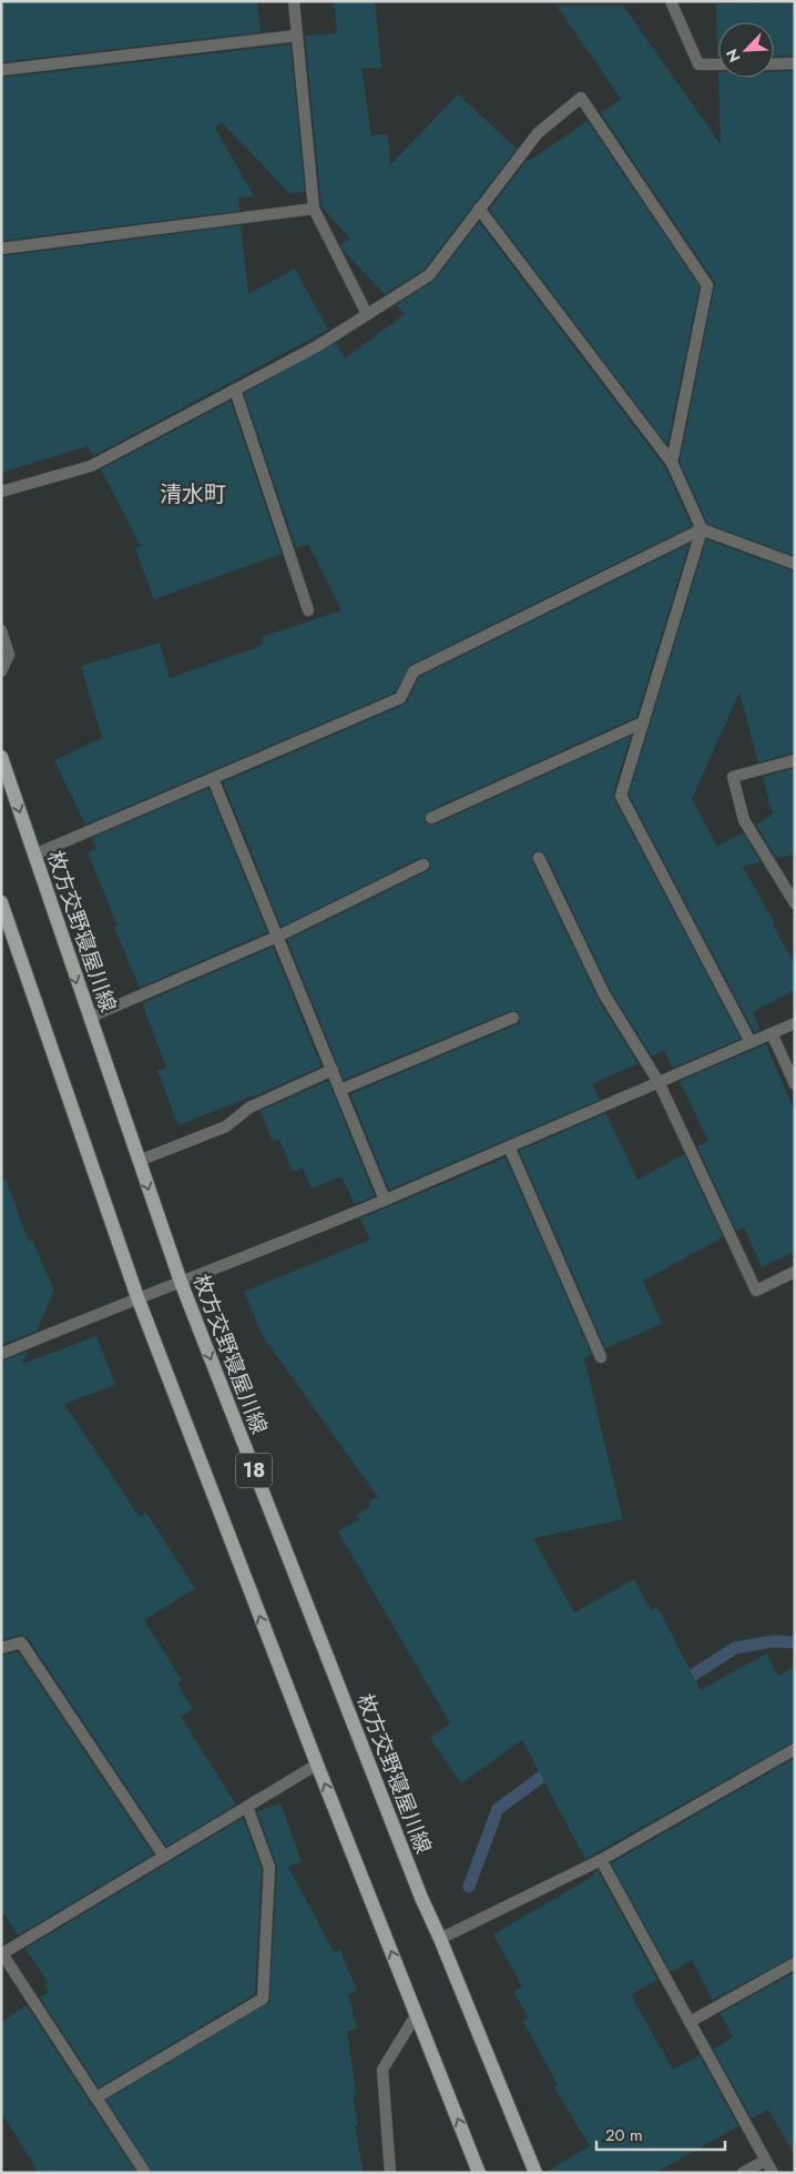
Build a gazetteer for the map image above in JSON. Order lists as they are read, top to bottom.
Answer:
{
  "streets": {
    "main road": ["枚方交野寝屋川線", "18"]
  },
  "districts": ["清水町"],
  "scale_bar": "20 m",
  "north": "bottom left"
}
